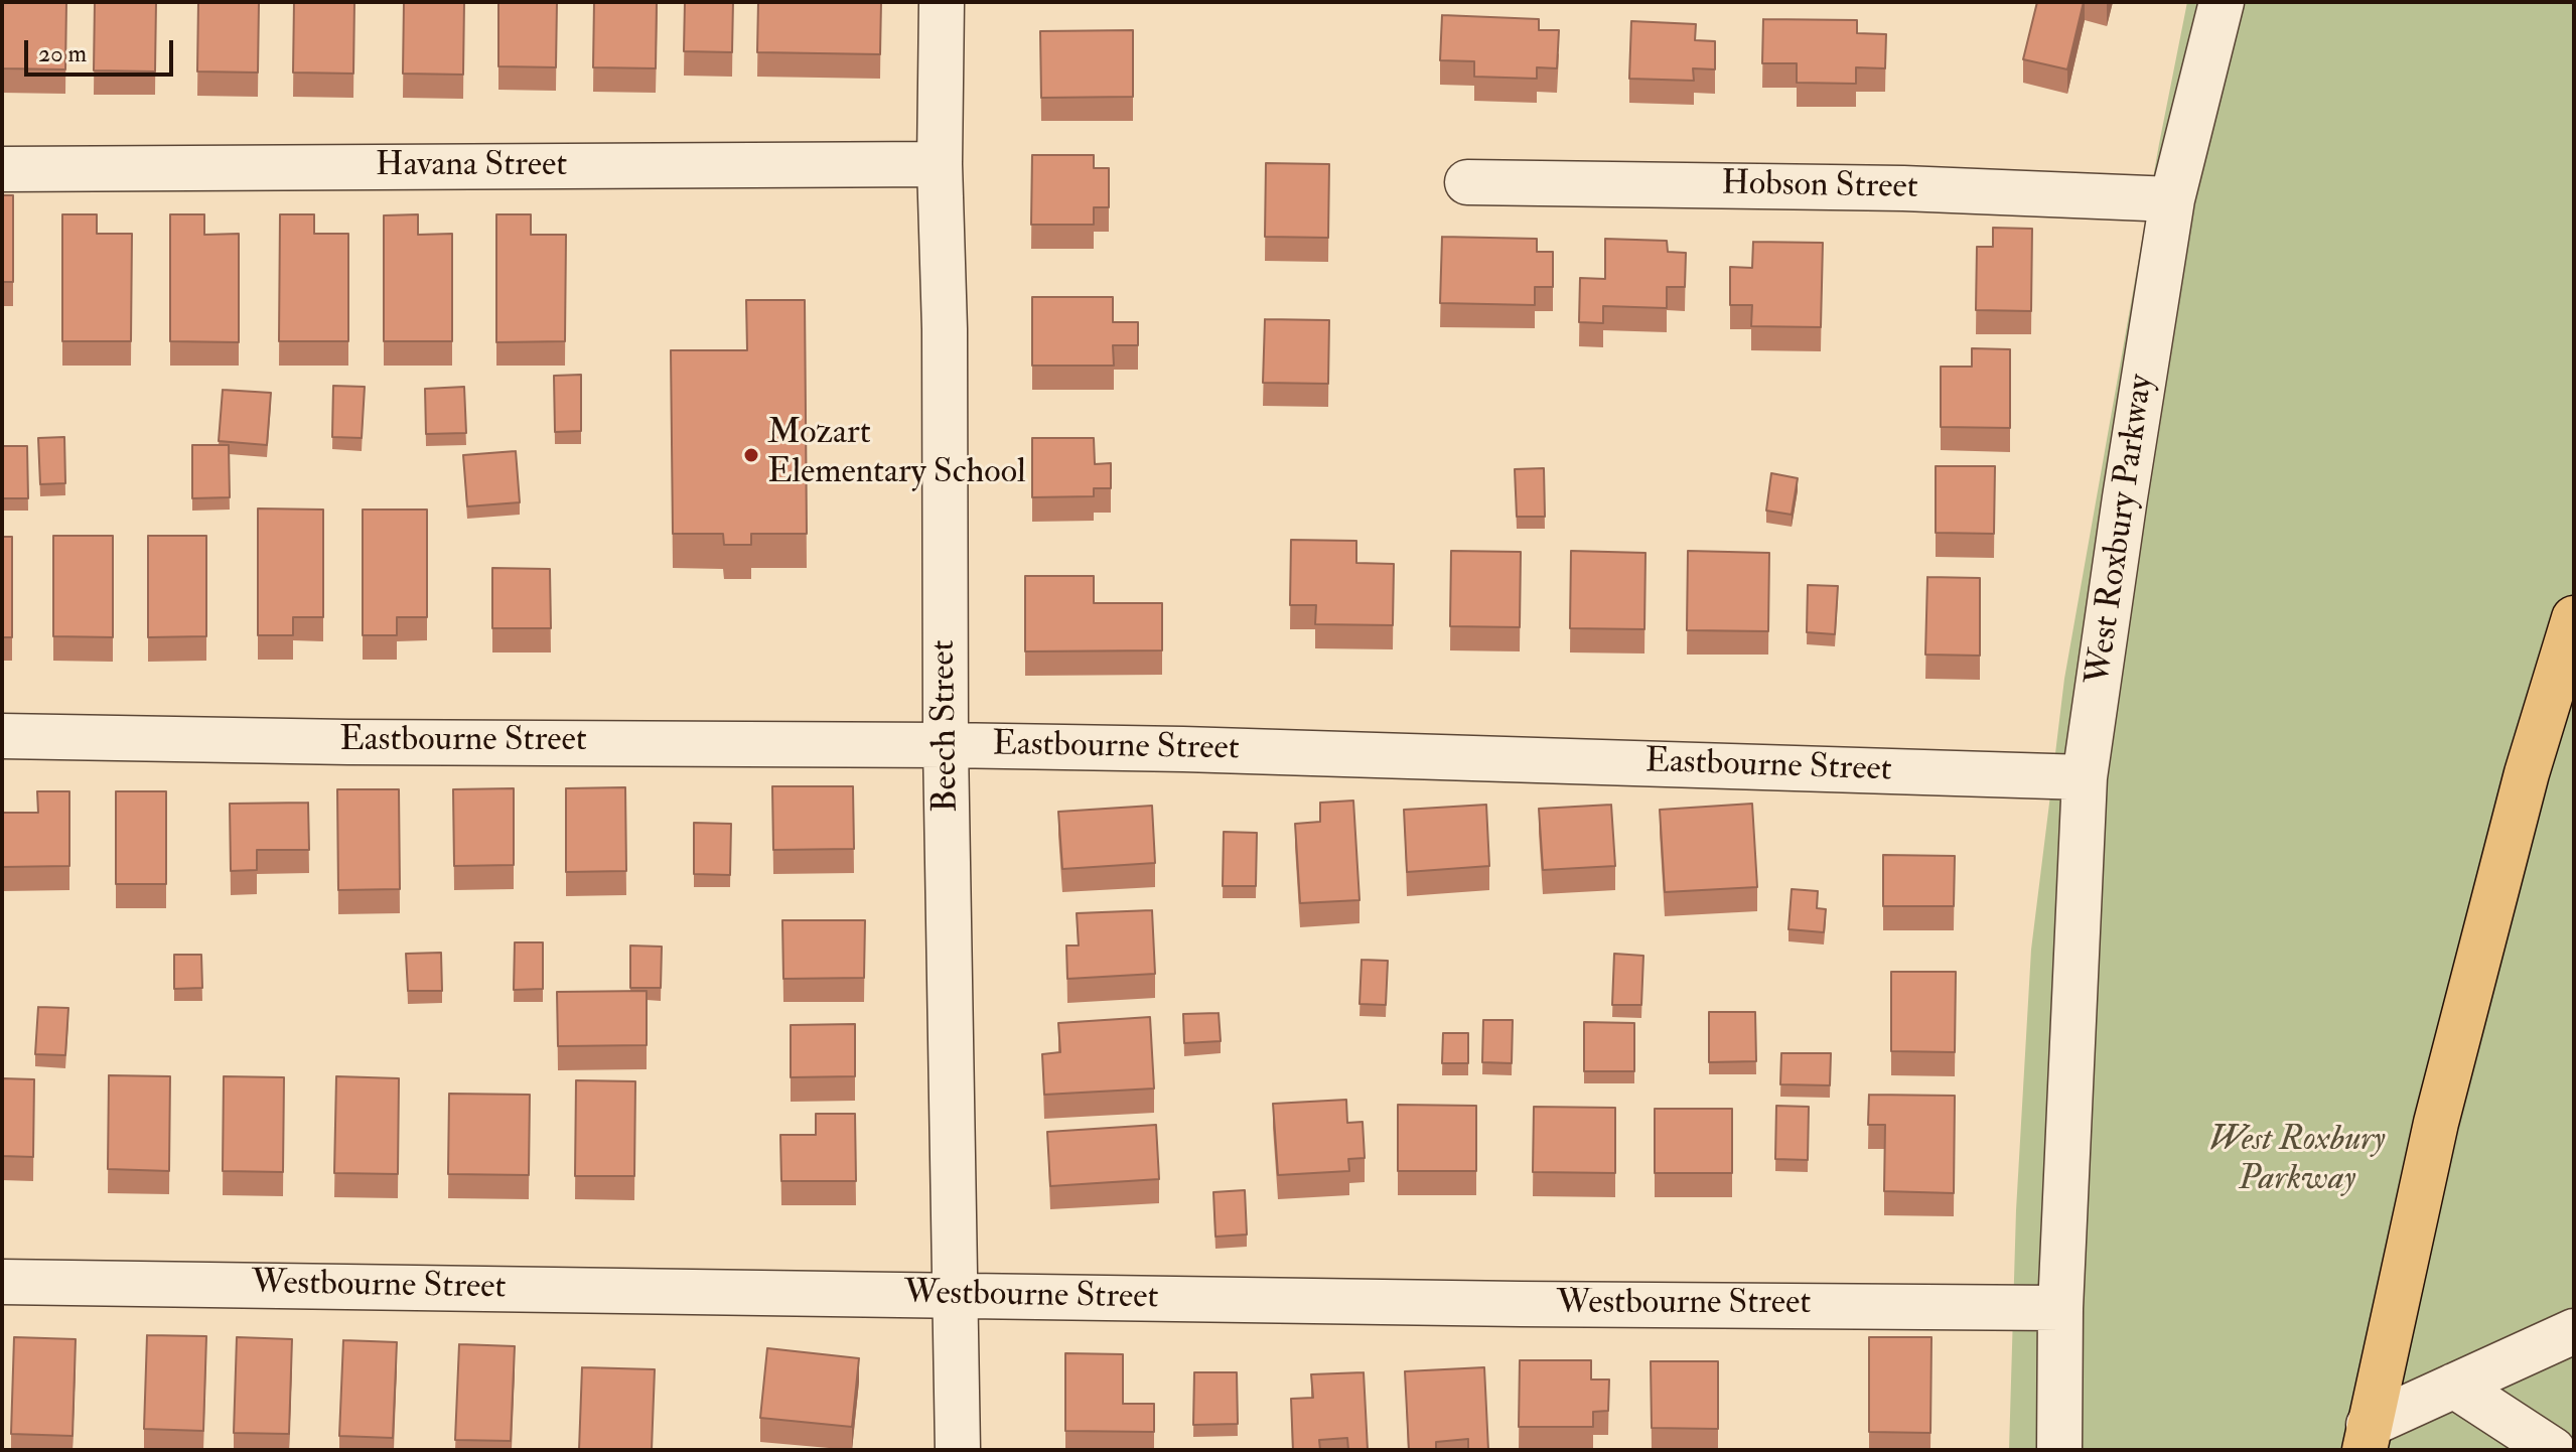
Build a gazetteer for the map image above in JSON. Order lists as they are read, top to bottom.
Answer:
{
  "streets": {
    "street": [
      "Havana Street",
      "Hobson Street",
      "West Roxbury Parkway",
      "Beech Street",
      "Eastbourne Street",
      "Westbourne Street"
    ]
  },
  "crossings": [
    ["Havana Street", "Beech Street"],
    ["Hobson Street", "West Roxbury Parkway"],
    ["West Roxbury Parkway", "Eastbourne Street"],
    ["West Roxbury Parkway", "Westbourne Street"],
    ["Beech Street", "Eastbourne Street"],
    ["Beech Street", "Westbourne Street"]
  ],
  "parks": ["West Roxbury Parkway"],
  "places": ["Mozart Elementary School"],
  "scale_bar": "20 m"
}
